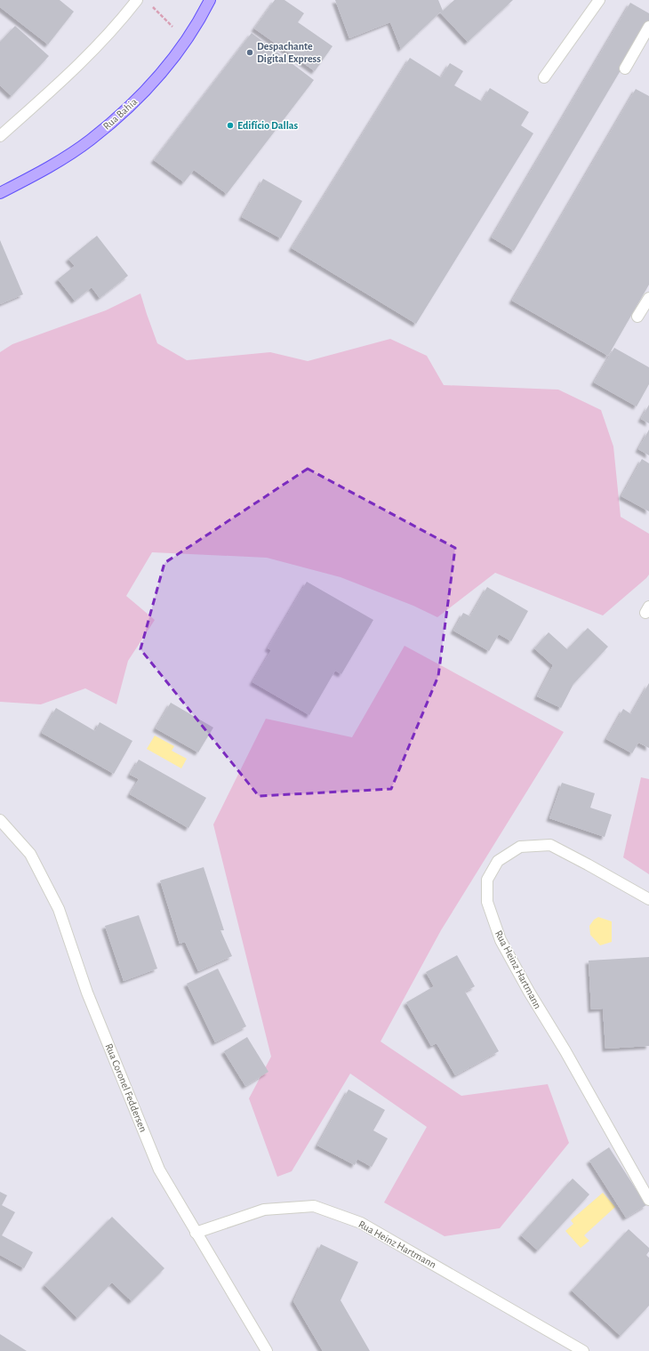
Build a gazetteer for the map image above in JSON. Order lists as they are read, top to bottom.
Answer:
{
  "streets": {
    "main road": ["Rua Bahia"],
    "street": ["Rua Heinz Hartmann", "Rua Coronel Feddersen"]
  },
  "crossings": [
    ["Rua Heinz Hartmann", "Rua Coronel Feddersen"]
  ],
  "places": ["Despachante Digital Express", "Edifício Dallas"]
}
